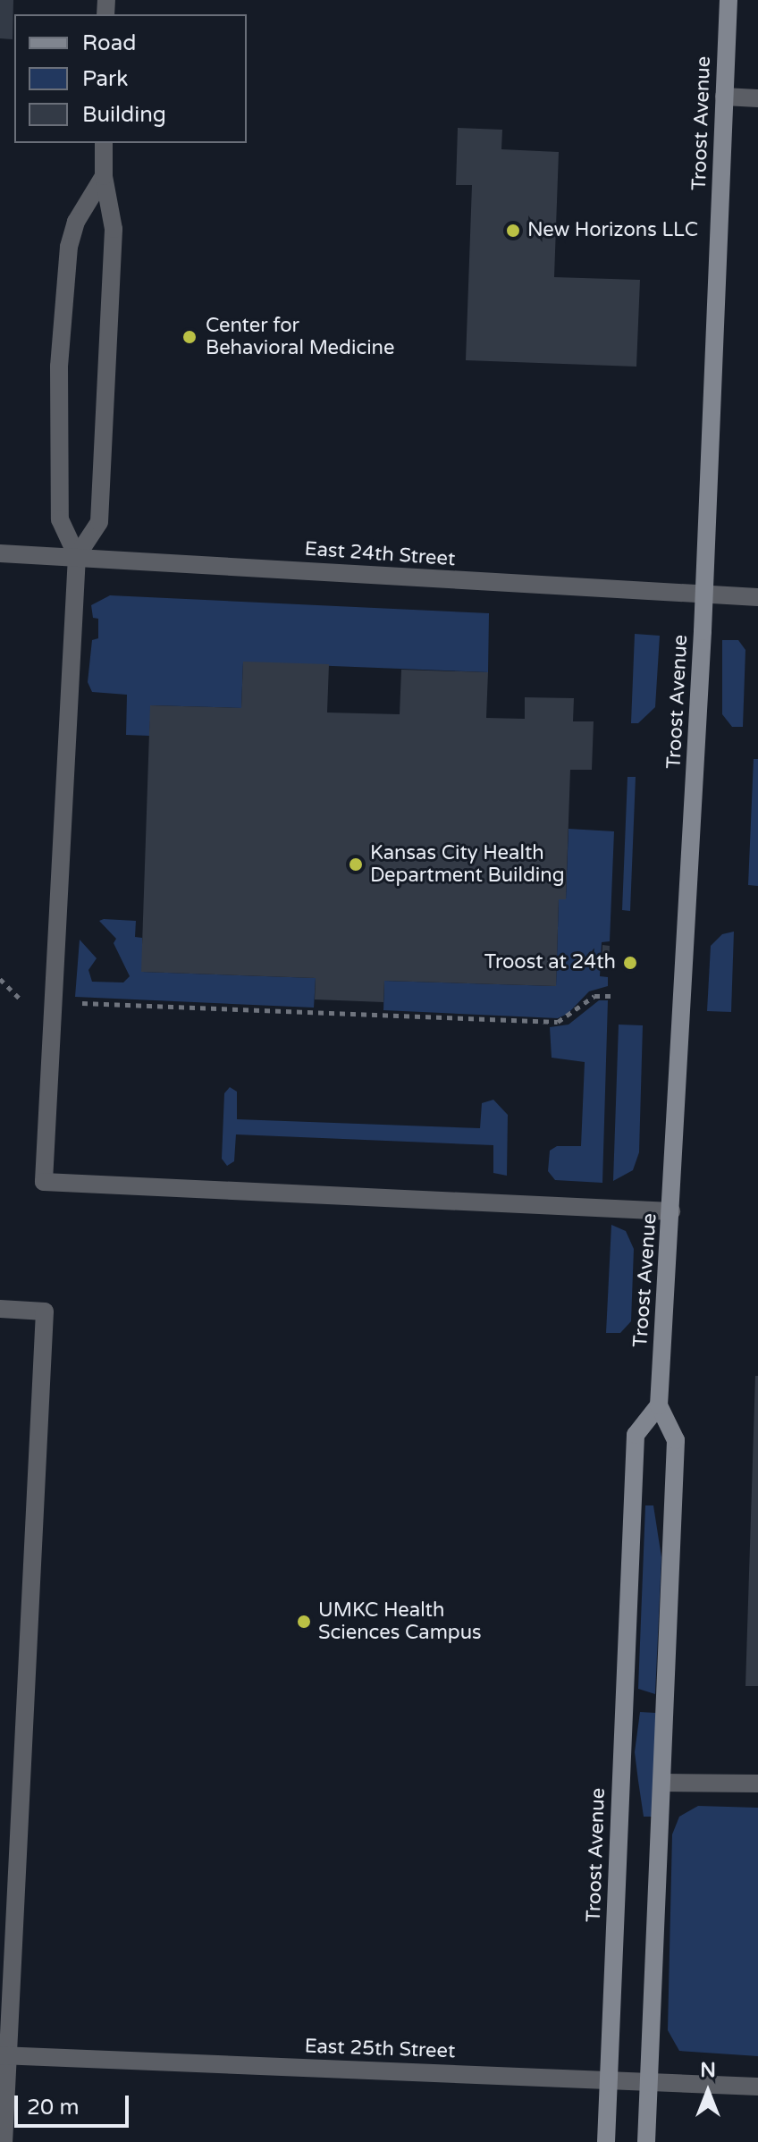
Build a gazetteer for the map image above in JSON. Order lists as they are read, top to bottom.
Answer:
{
  "streets": {
    "main road": ["Troost Avenue"],
    "street": ["East 24th Street", "East 25th Street"]
  },
  "crossings": [
    ["Troost Avenue", "East 24th Street"],
    ["Troost Avenue", "East 25th Street"]
  ],
  "places": [
    "New Horizons LLC",
    "Center for Behavioral Medicine",
    "Kansas City Health Department Building",
    "Troost at 24th",
    "UMKC Health Sciences Campus"
  ],
  "legend": ["Road", "Park", "Building"],
  "scale_bar": "20 m",
  "north": "top"
}
